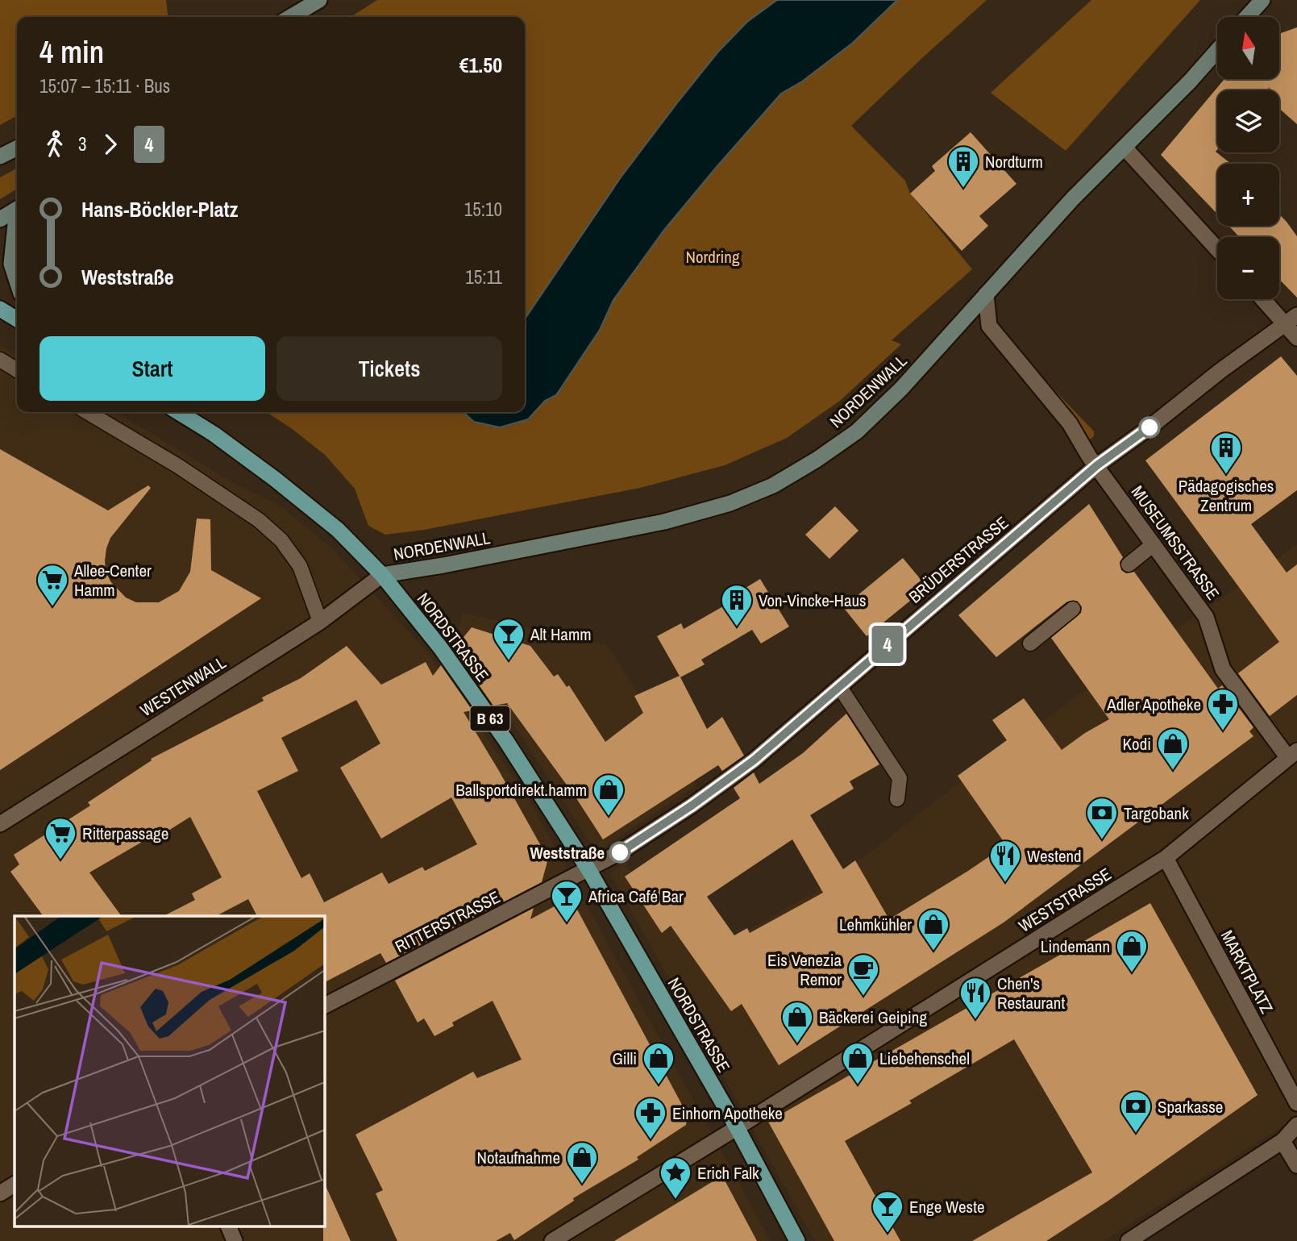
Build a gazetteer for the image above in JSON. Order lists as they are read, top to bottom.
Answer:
{
  "streets": {
    "main road": ["NORDENWALL", "NORDSTRASSE", "B 63"],
    "street": [
      "MUSEUMSSTRASSE",
      "BRÜDERSTRASSE",
      "WESTENWALL",
      "WESTSTRASSE",
      "RITTERSTRASSE",
      "MARKTPLATZ"
    ]
  },
  "crossings": [
    ["NORDENWALL", "MUSEUMSSTRASSE"],
    ["NORDENWALL", "NORDSTRASSE"],
    ["NORDENWALL", "WESTENWALL"],
    ["MUSEUMSSTRASSE", "BRÜDERSTRASSE"],
    ["MUSEUMSSTRASSE", "WESTSTRASSE"],
    ["BRÜDERSTRASSE", "NORDSTRASSE"],
    ["BRÜDERSTRASSE", "RITTERSTRASSE"],
    ["NORDSTRASSE", "WESTENWALL"],
    ["NORDSTRASSE", "B 63"],
    ["NORDSTRASSE", "WESTSTRASSE"],
    ["NORDSTRASSE", "RITTERSTRASSE"],
    ["B 63", "WESTSTRASSE"],
    ["WESTSTRASSE", "MARKTPLATZ"]
  ],
  "parks": ["Nordring"],
  "places": {
    "building": ["Nordturm", "Pädagogisches Zentrum", "Von-Vincke-Haus"],
    "supermarket": ["Allee-Center Hamm", "Ritterpassage"],
    "bar": ["Alt Hamm", "Africa Café Bar", "Enge Weste"],
    "pharmacy": ["Adler Apotheke", "Einhorn Apotheke"],
    "shop": [
      "Kodi",
      "Ballsportdirekt.hamm",
      "Lehmkühler",
      "Lindemann",
      "Bäckerei Geiping",
      "Gilli",
      "Liebehenschel",
      "Notaufnahme"
    ],
    "bank": ["Targobank", "Sparkasse"],
    "other": ["Weststraße"],
    "restaurant": ["Westend", "Chen's Restaurant"],
    "cafe": ["Eis Venezia Remor"],
    "place": ["Erich Falk"]
  },
  "lines": ["bus line 4"],
  "north": "top",
  "page": {
    "on_map": "4",
    "map_buttons": ["+", "−"],
    "heading": ["4 min", "15:07 – 15:11 · Bus", "€1.50"],
    "legs": ["3", "4"],
    "list": [
      {
        "name": "Hans-Böckler-Platz",
        "value": "15:10"
      },
      {
        "name": "Weststraße",
        "value": "15:11"
      }
    ],
    "buttons": ["Start", "Tickets"]
  }
}
